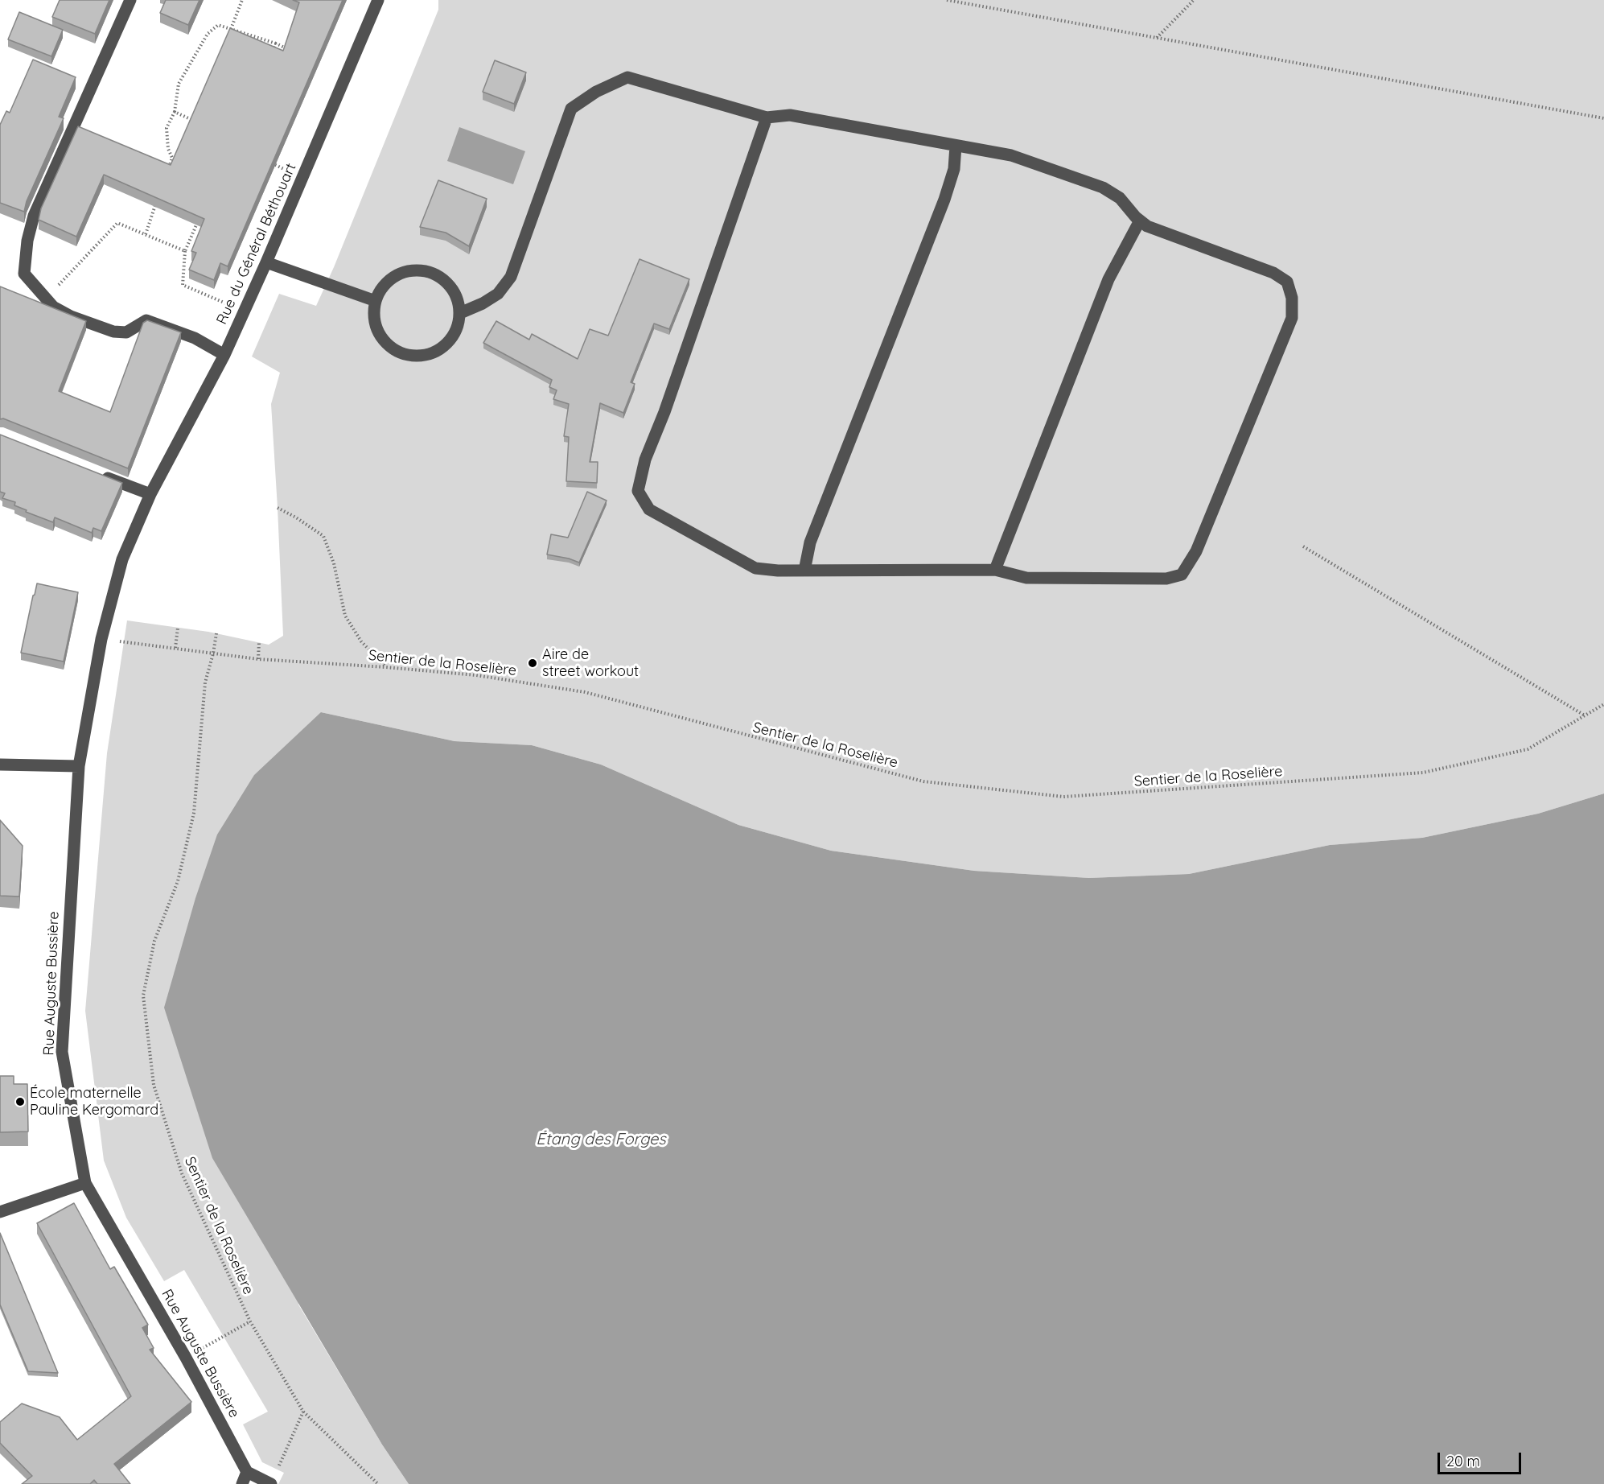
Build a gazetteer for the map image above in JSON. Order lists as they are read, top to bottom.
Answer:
{
  "streets": {
    "street": ["Rue du Général Béthouart", "Rue Auguste Bussière"],
    "path": ["Sentier de la Roselière"]
  },
  "crossings": [
    ["Rue du Général Béthouart", "Rue Auguste Bussière"]
  ],
  "water": ["Étang des Forges"],
  "places": ["Aire de street workout", "École maternelle Pauline Kergomard"],
  "scale_bar": "20 m"
}
